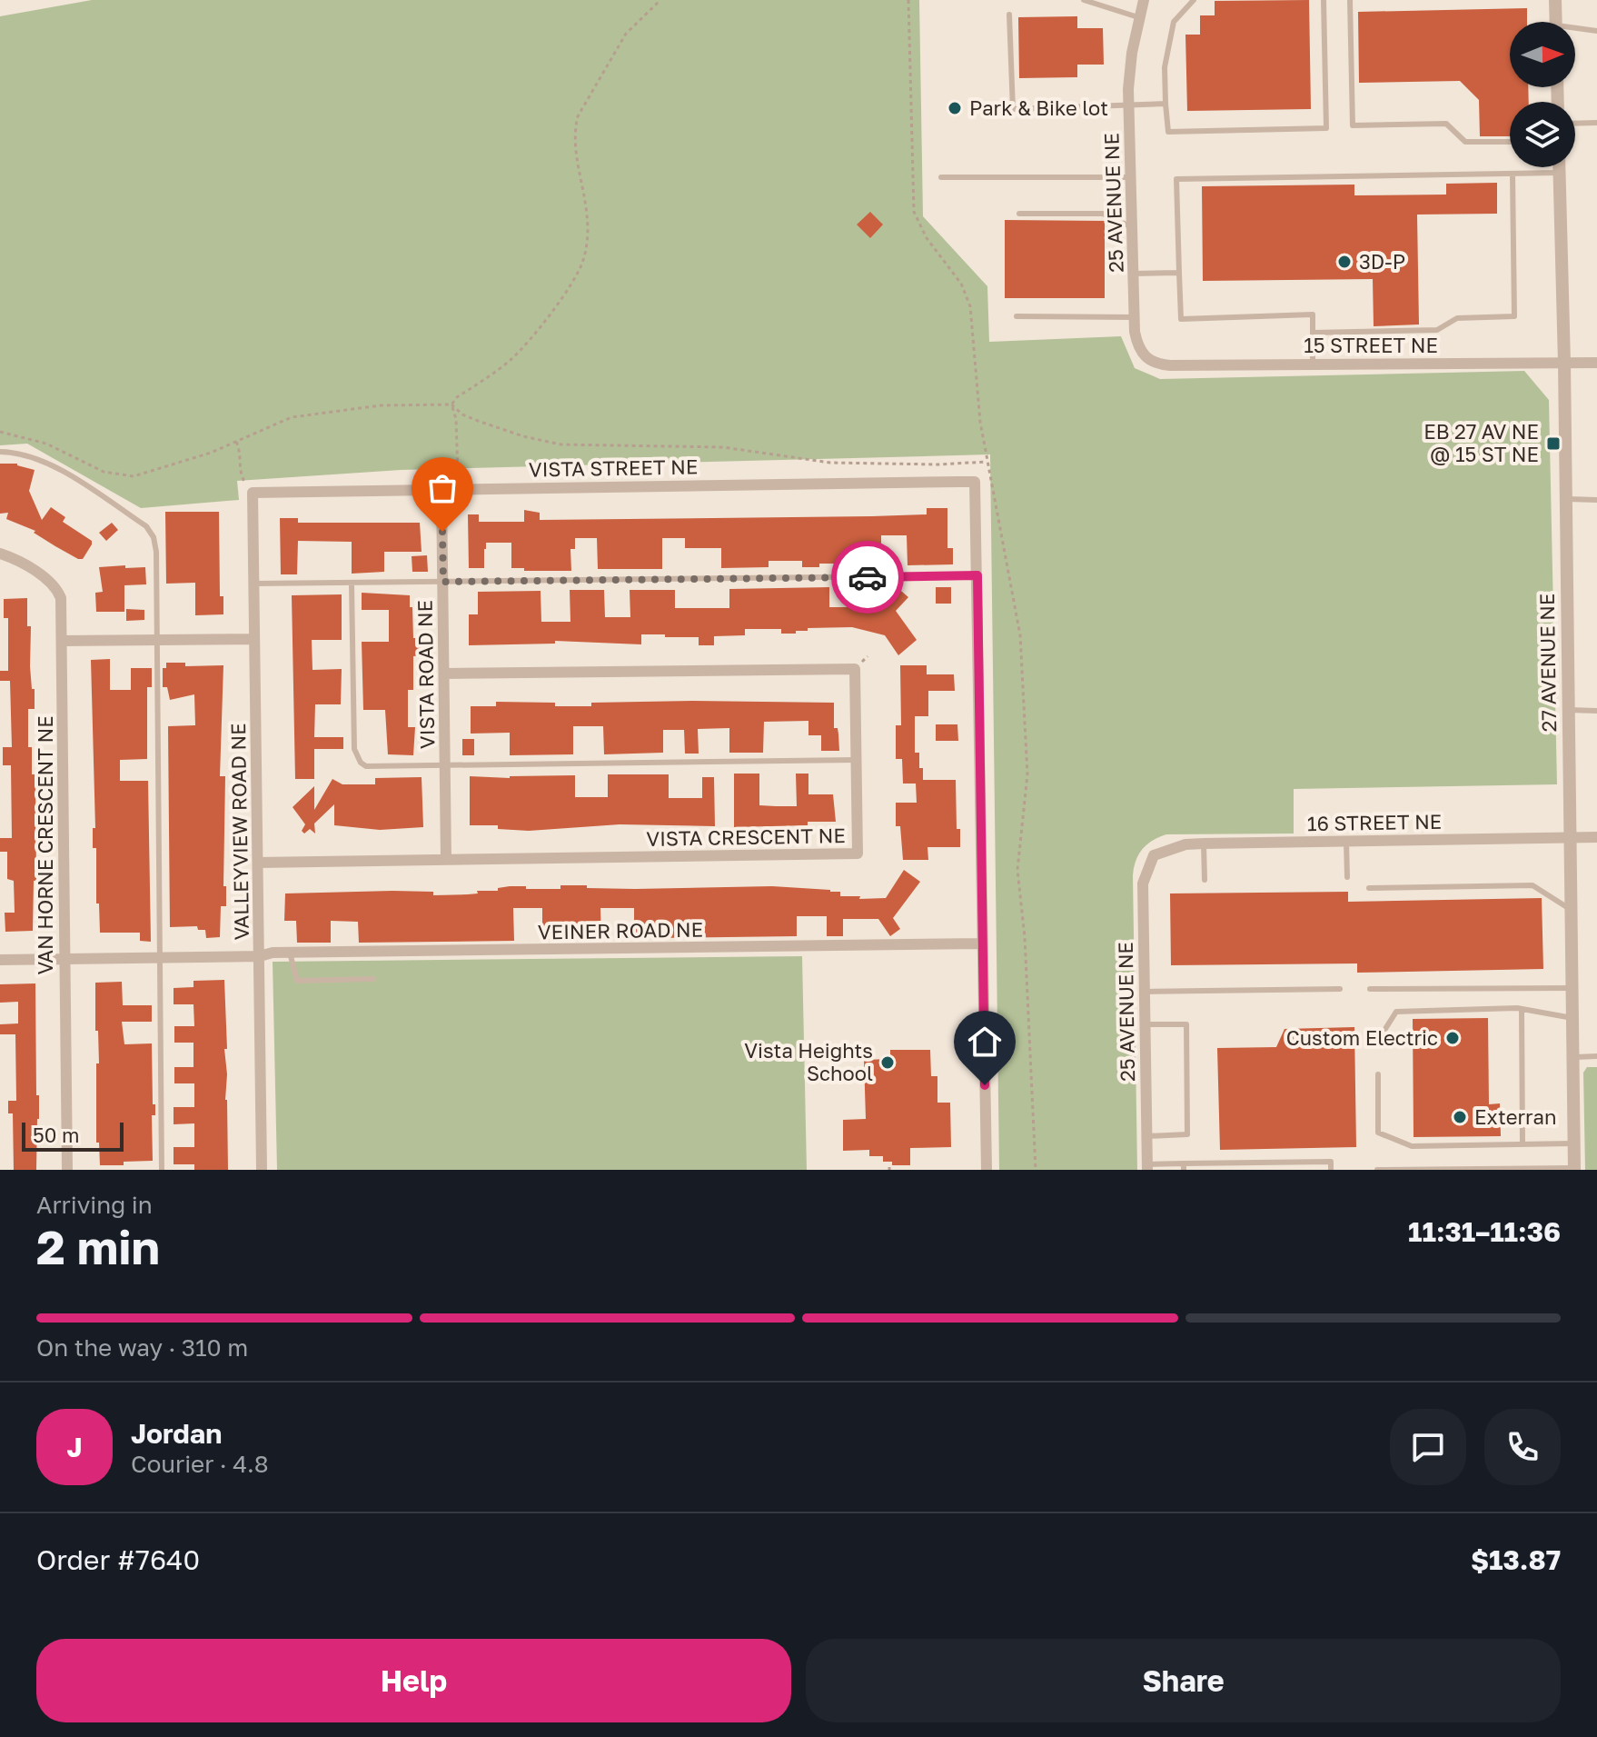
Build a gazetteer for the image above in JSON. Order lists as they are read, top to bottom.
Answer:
{
  "streets": {
    "street": [
      "25 AVENUE NE",
      "15 STREET NE",
      "VISTA STREET NE",
      "27 AVENUE NE",
      "VISTA ROAD NE",
      "16 STREET NE",
      "VALLEYVIEW ROAD NE",
      "VISTA CRESCENT NE",
      "VAN HORNE CRESCENT NE",
      "VEINER ROAD NE"
    ]
  },
  "crossings": [
    ["25 AVENUE NE", "15 STREET NE"],
    ["25 AVENUE NE", "16 STREET NE"],
    ["15 STREET NE", "27 AVENUE NE"],
    ["VISTA STREET NE", "VISTA ROAD NE"],
    ["VISTA STREET NE", "VALLEYVIEW ROAD NE"],
    ["27 AVENUE NE", "16 STREET NE"],
    ["VISTA ROAD NE", "VISTA CRESCENT NE"],
    ["VALLEYVIEW ROAD NE", "VISTA CRESCENT NE"],
    ["VALLEYVIEW ROAD NE", "VEINER ROAD NE"],
    ["VAN HORNE CRESCENT NE", "VEINER ROAD NE"]
  ],
  "places": {
    "other": [
      "Park & Bike lot",
      "3D-P",
      "Custom Electric",
      "Vista Heights School",
      "Exterran"
    ],
    "transit": ["EB 27 AV NE @ 15 ST NE"]
  },
  "scale_bar": "50 m",
  "north": "right",
  "page": {
    "scale": "50 m",
    "heading": ["2 min", "Arriving in", "11:31–11:36"],
    "panel": [
      "Jordan",
      "Courier · 4.8",
      "Order #7640",
      "$13.87"
    ],
    "bar": "On the way · 310 m",
    "round": "J",
    "buttons": ["Help", "Share"]
  }
}
